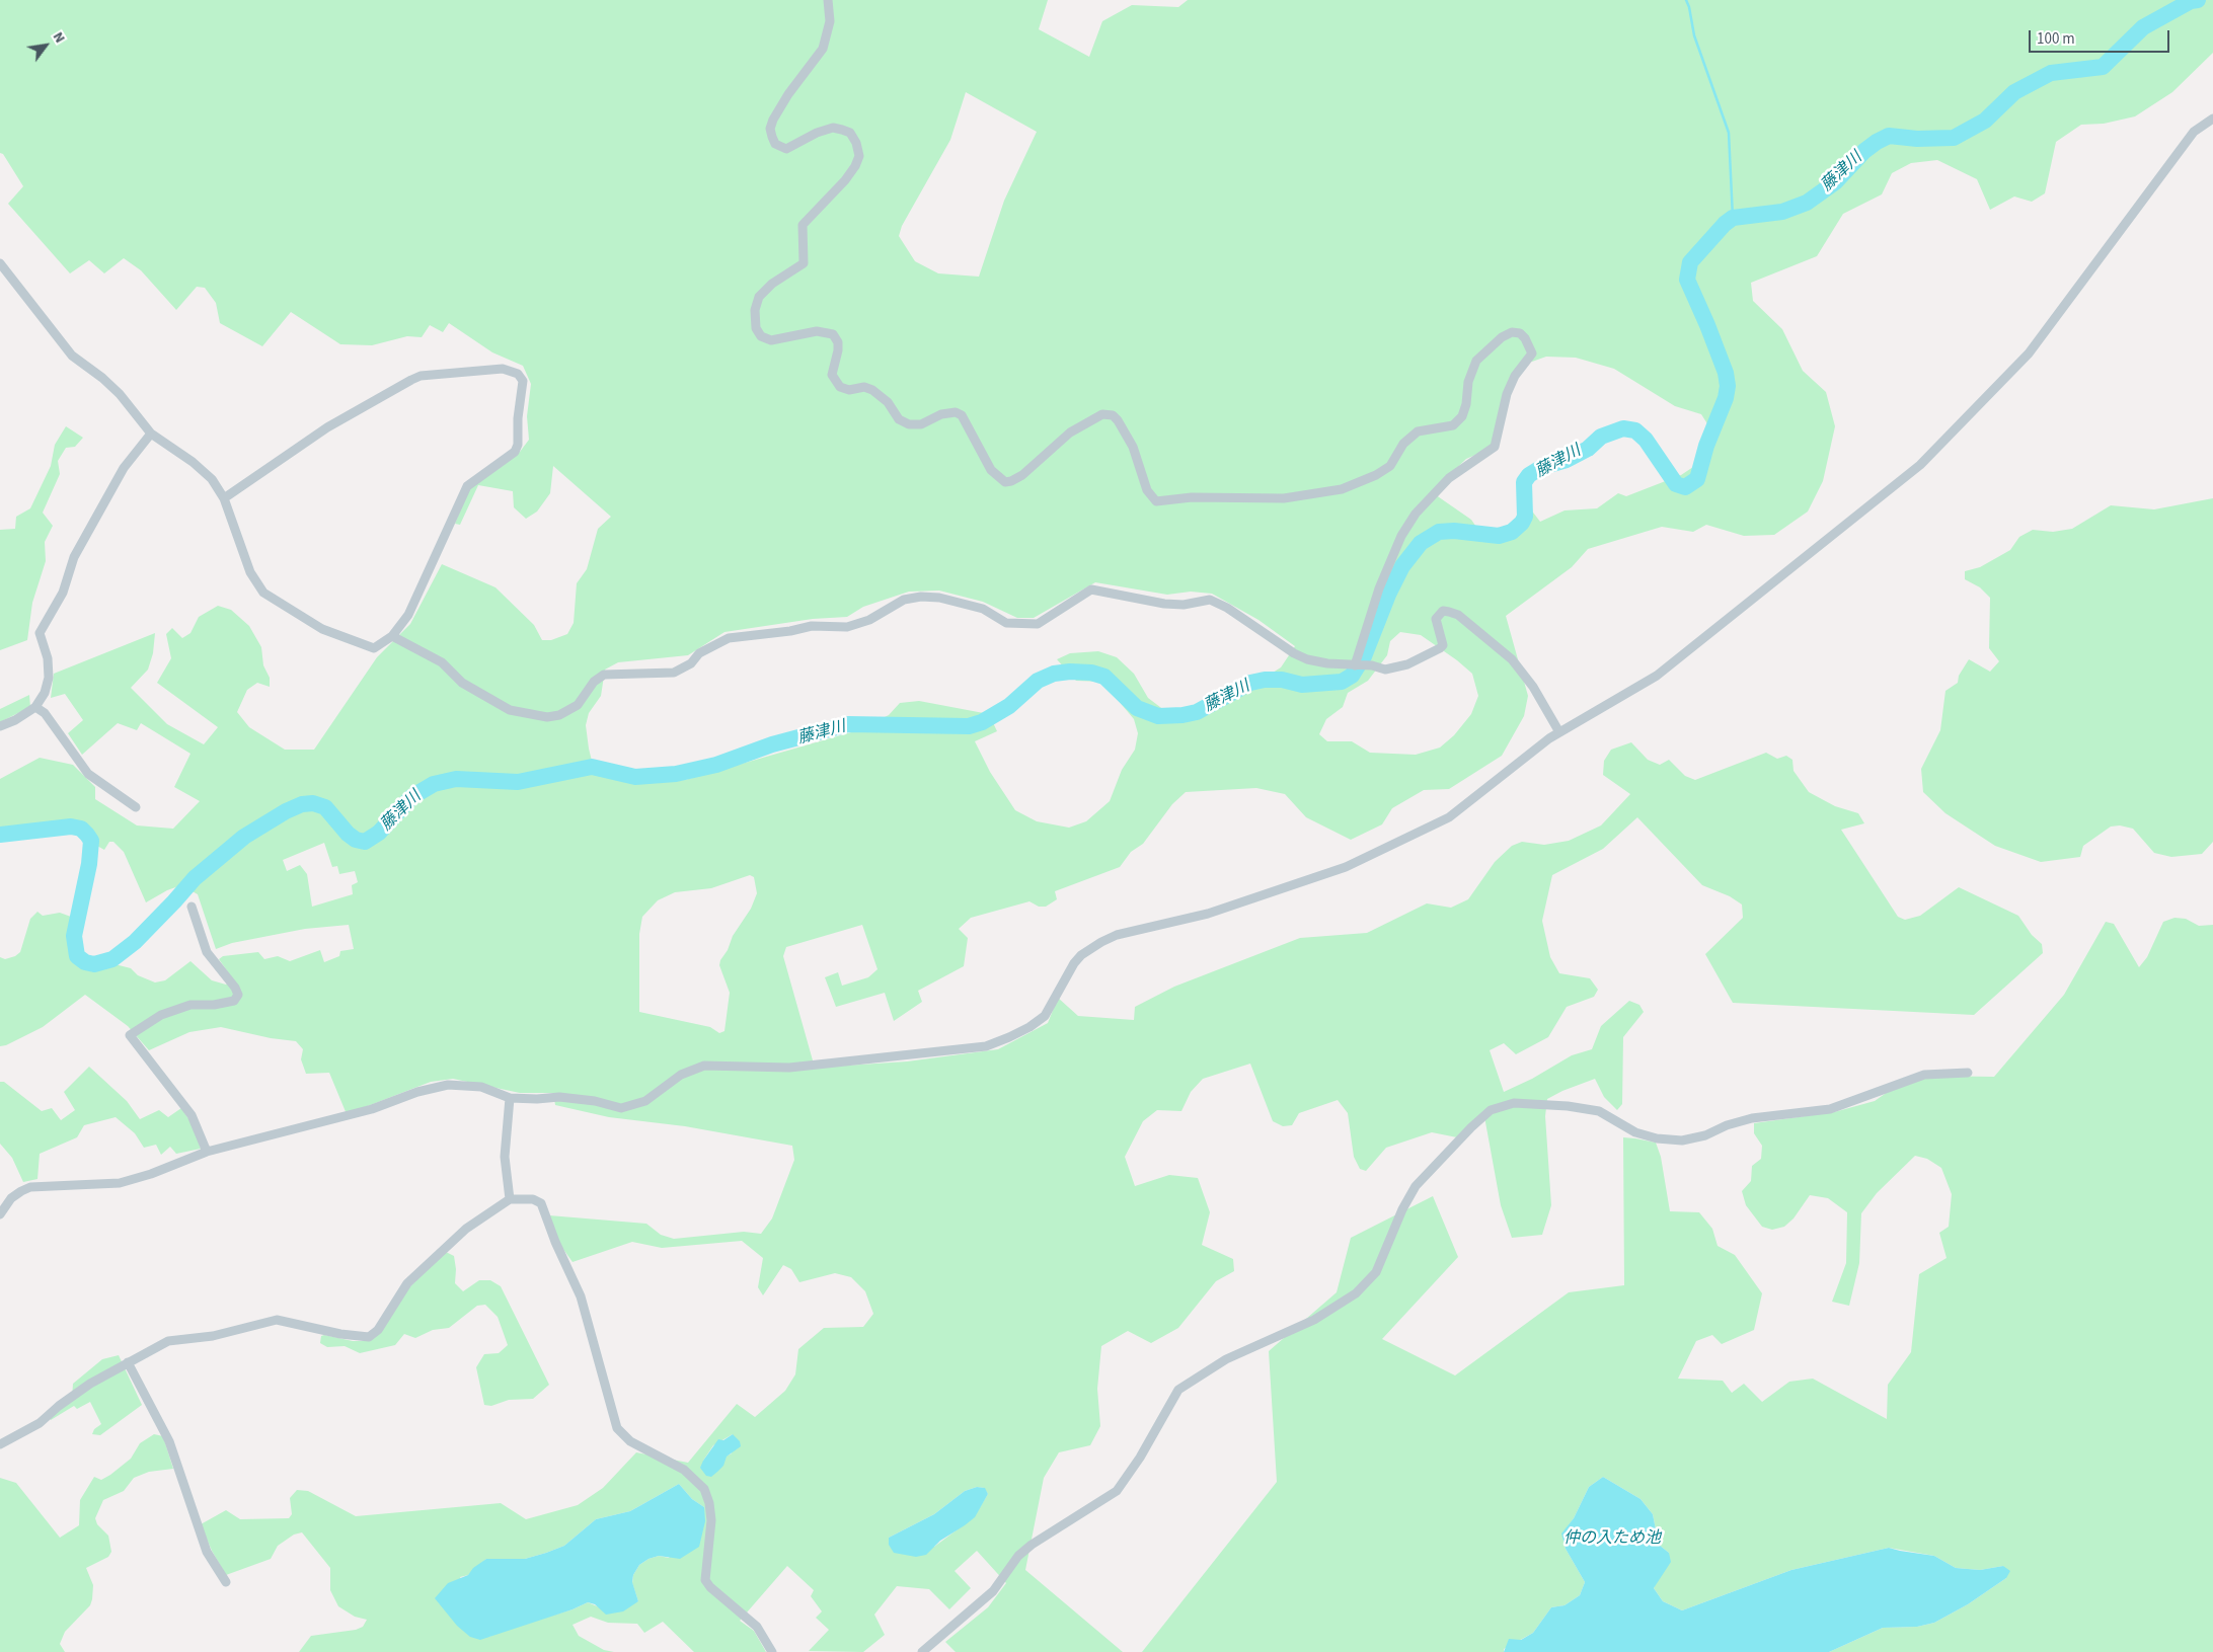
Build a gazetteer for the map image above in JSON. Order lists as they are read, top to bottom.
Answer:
{
  "water": ["藤津川", "仲の入ため池"],
  "scale_bar": "100 m",
  "north": "top right"
}
